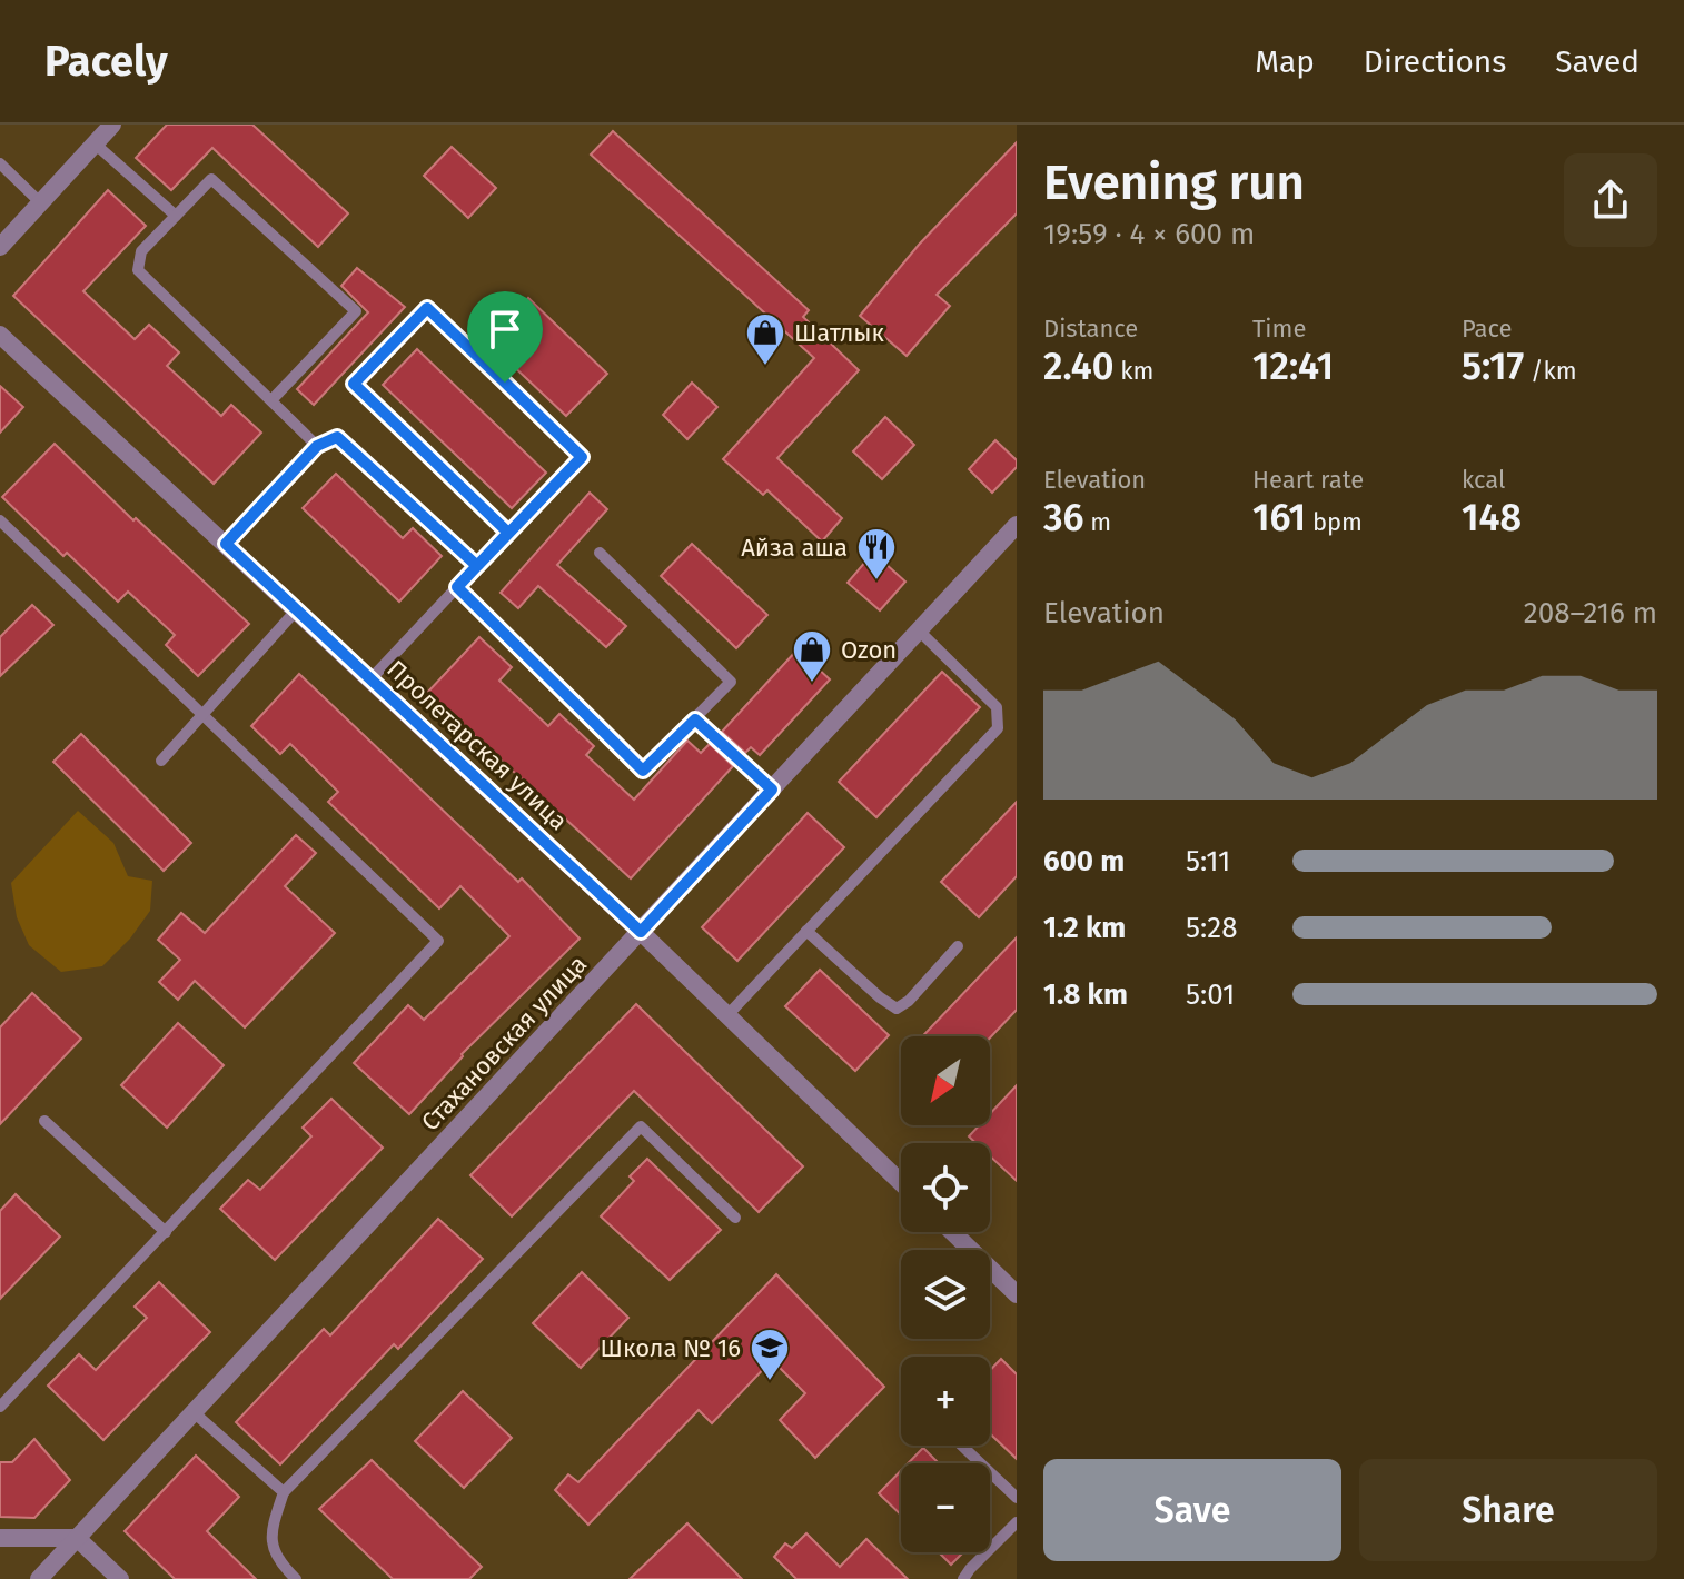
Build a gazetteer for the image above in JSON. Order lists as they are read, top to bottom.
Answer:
{
  "streets": {
    "street": ["Пролетарская улица", "Стахановская улица"]
  },
  "crossings": [
    ["Пролетарская улица", "Стахановская улица"]
  ],
  "places": {
    "shop": ["Шатлык", "Ozon"],
    "restaurant": ["Айза аша"],
    "school or university": ["Школа № 16"]
  },
  "north": "bottom left",
  "page": {
    "header": "Pacely",
    "nav": ["Map", "Directions", "Saved"],
    "heading": ["Evening run", "19:59 · 4 × 600 m"],
    "stats": [
      ["Distance", "2.40 km"],
      ["Time", "12:41"],
      ["Pace", "5:17 /km"],
      ["Elevation", "36 m"],
      ["Heart rate", "161 bpm"],
      ["kcal", "148"]
    ],
    "chart": ["Elevation", "208–216 m"],
    "list": [
      {
        "name": "600 m",
        "note": "5:11"
      },
      {
        "name": "1.2 km",
        "note": "5:28"
      },
      {
        "name": "1.8 km",
        "note": "5:01"
      }
    ],
    "map_buttons": ["+", "−"],
    "buttons": ["Save", "Share"]
  }
}
